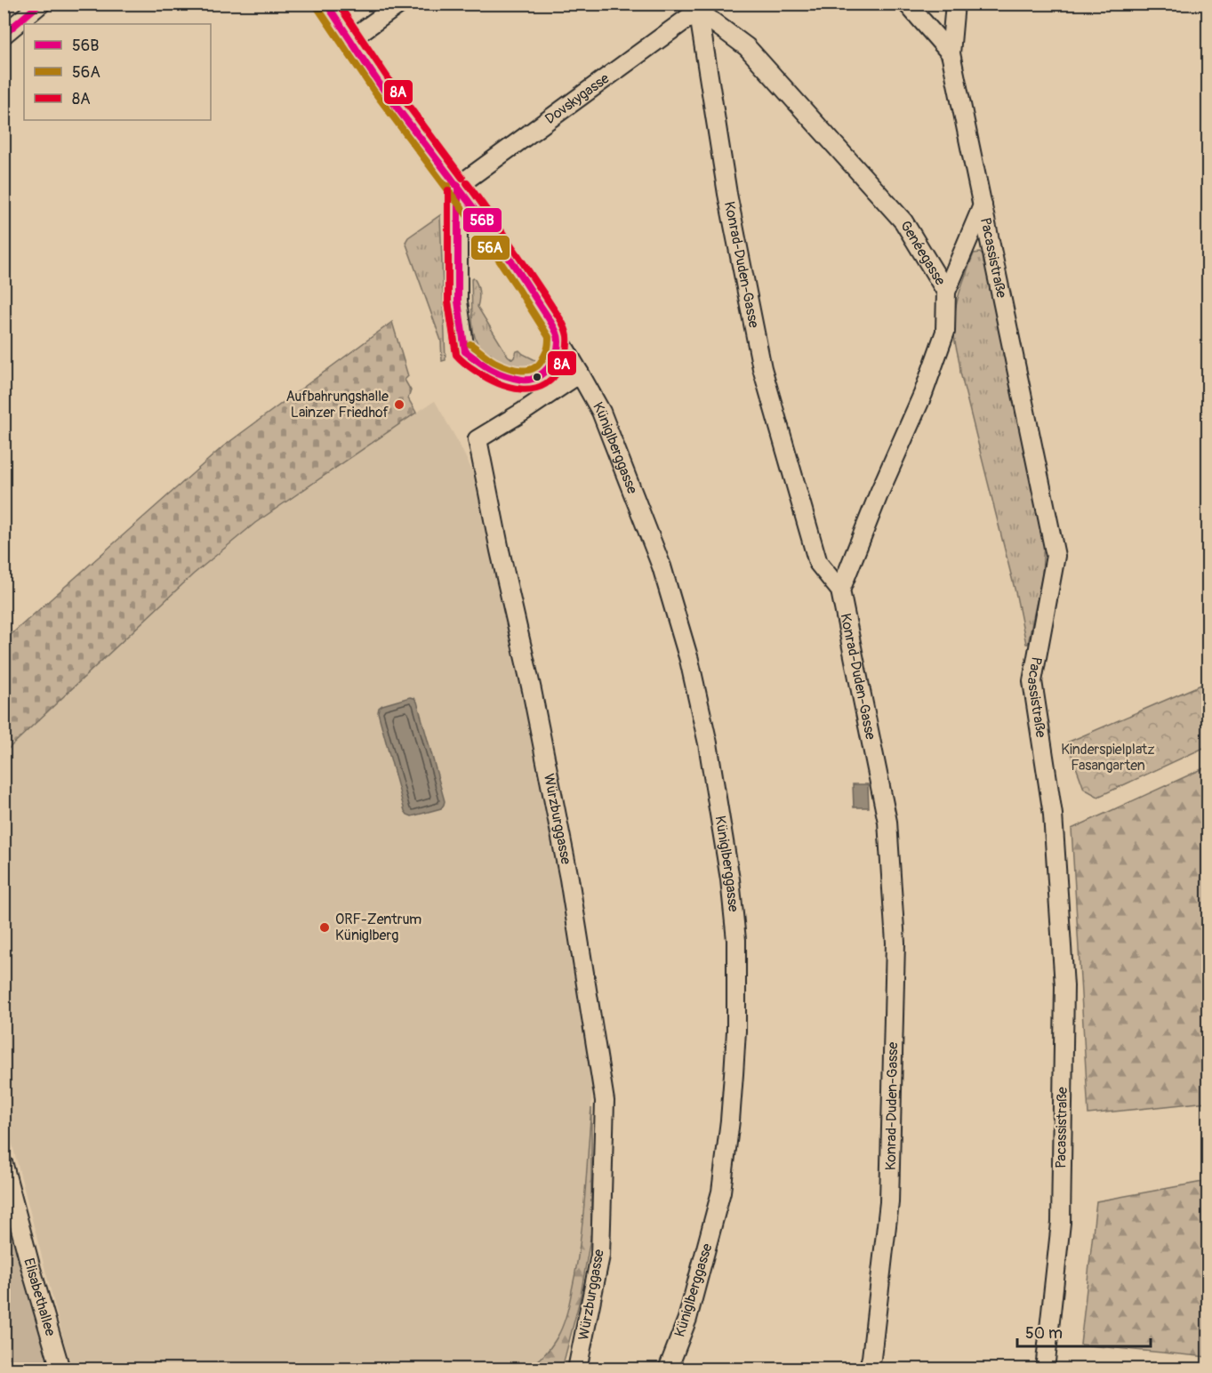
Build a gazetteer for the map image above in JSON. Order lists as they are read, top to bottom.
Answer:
{
  "streets": {
    "street": [
      "Dovskygasse",
      "Genéegasse",
      "Pacassistraße",
      "Konrad-Duden-Gasse",
      "Küniglberggasse",
      "Würzburggasse",
      "Elisabethallee"
    ]
  },
  "crossings": [
    ["Dovskygasse", "Genéegasse"],
    ["Dovskygasse", "Konrad-Duden-Gasse"],
    ["Genéegasse", "Konrad-Duden-Gasse"],
    ["Küniglberggasse", "Würzburggasse"]
  ],
  "parks": ["Kinderspielplatz Fasangarten"],
  "places": ["Aufbahrungshalle Lainzer Friedhof", "ORF-Zentrum Küniglberg"],
  "lines": ["transit line 56B", "transit line 8A", "transit line 56A"],
  "legend": ["56B", "56A", "8A"],
  "scale_bar": "50 m"
}
